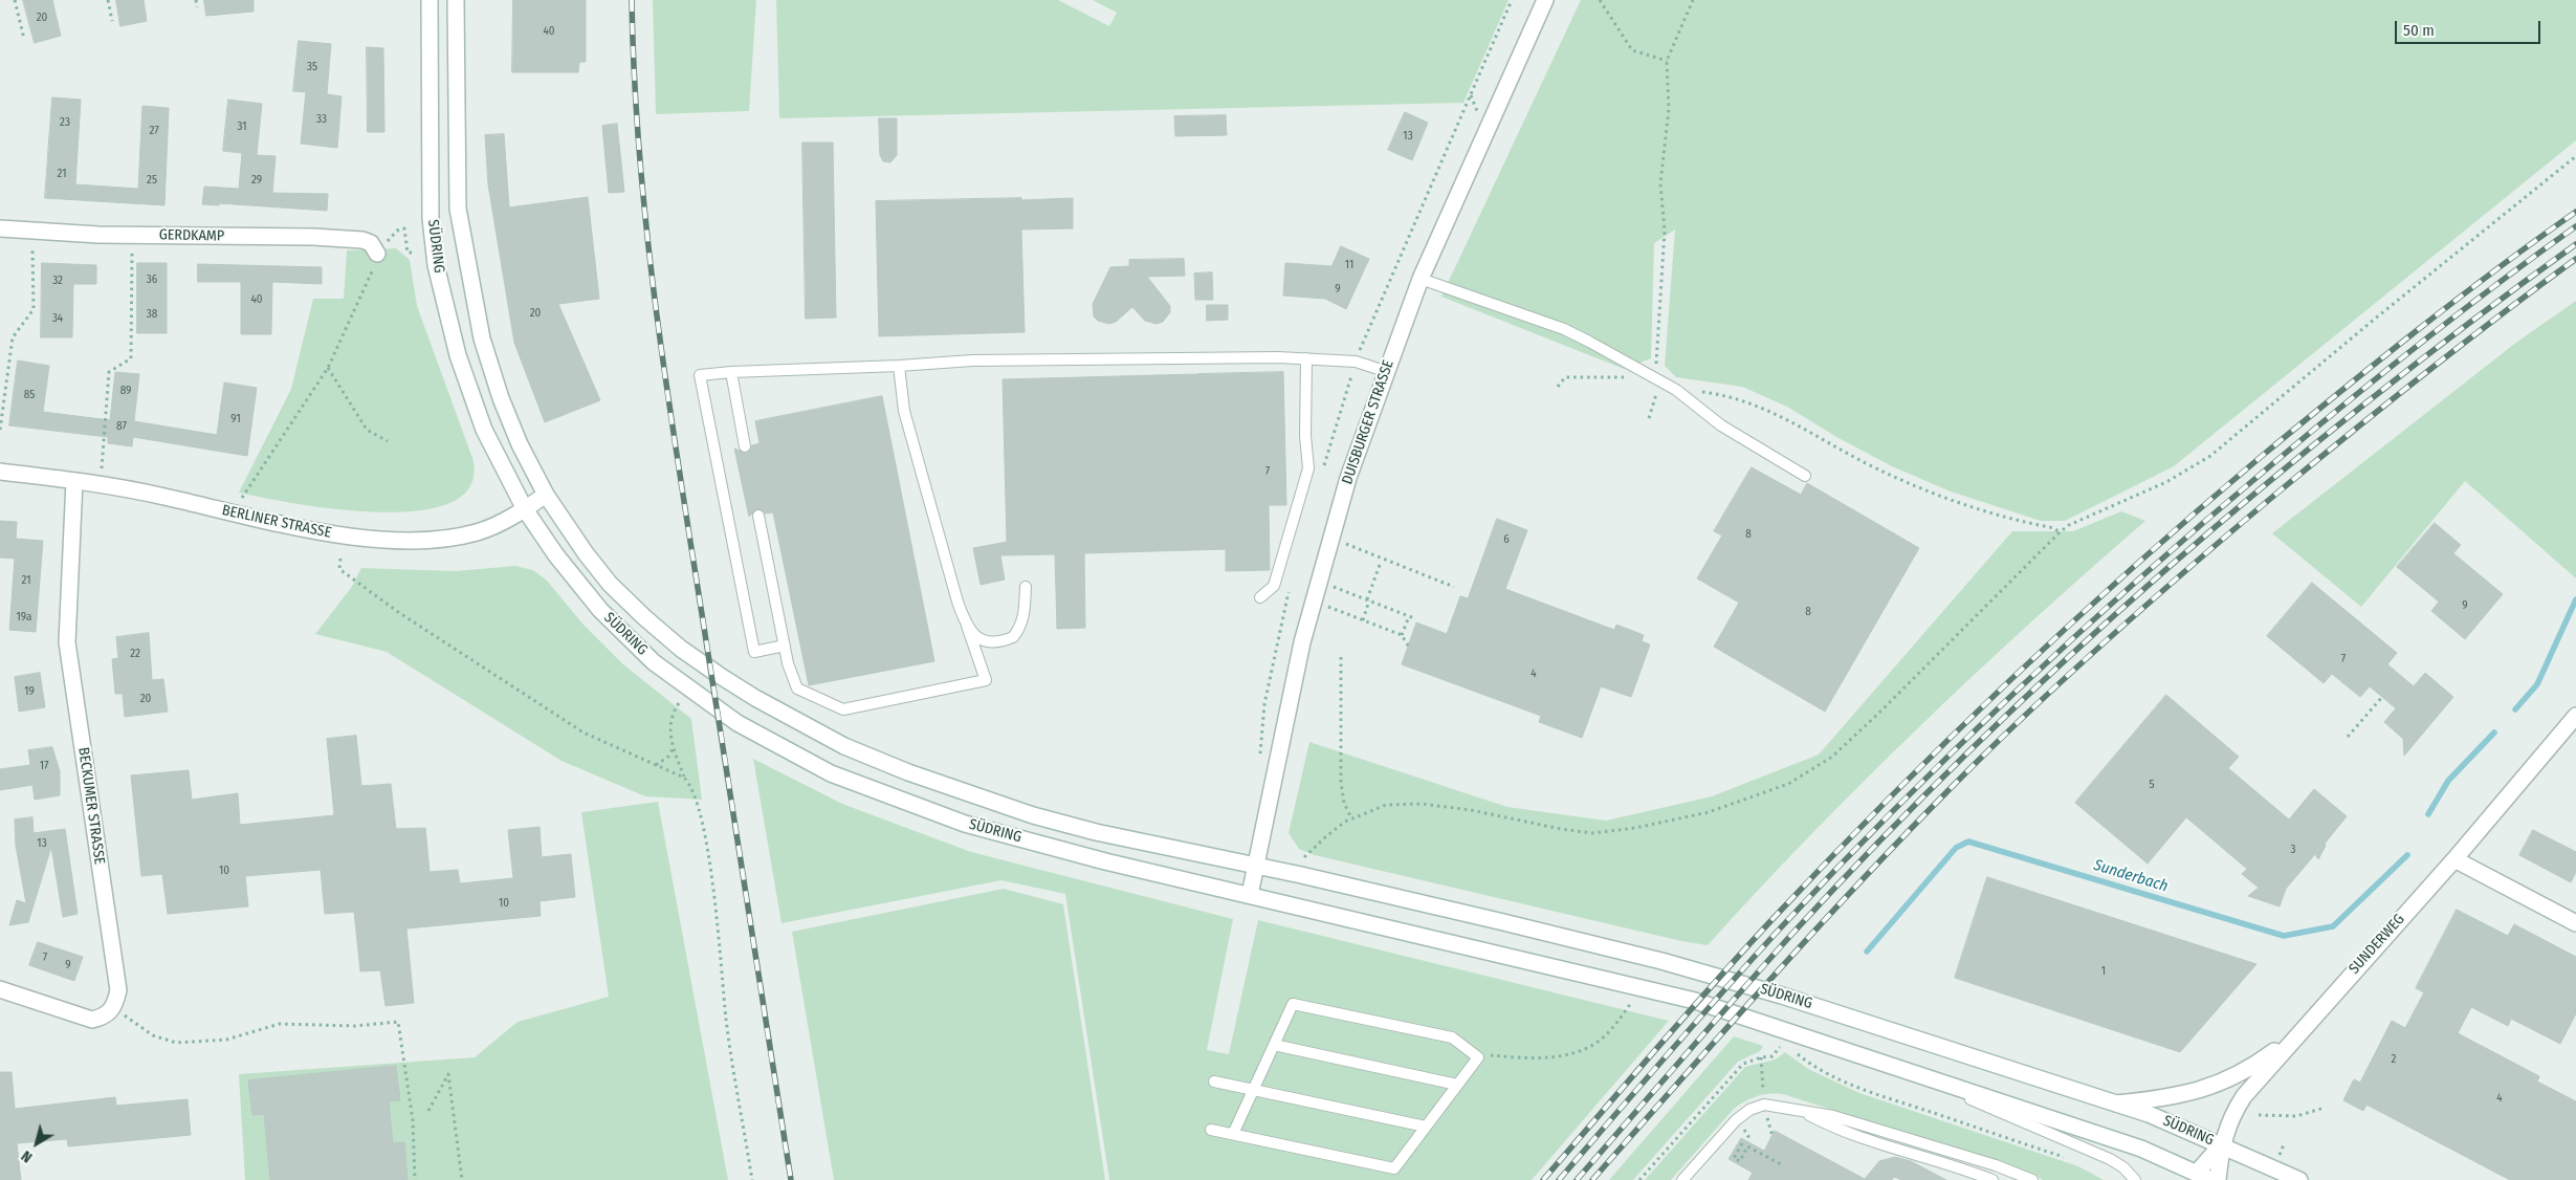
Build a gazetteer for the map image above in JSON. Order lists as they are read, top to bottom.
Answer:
{
  "streets": {
    "main road": [
      "GERDKAMP",
      "SÜDRING",
      "DUISBURGER STRASSE",
      "BERLINER STRASSE",
      "BECKUMER STRASSE",
      "SUNDERWEG"
    ]
  },
  "crossings": [
    ["SÜDRING", "DUISBURGER STRASSE"],
    ["SÜDRING", "BERLINER STRASSE"],
    ["SÜDRING", "SUNDERWEG"],
    ["BERLINER STRASSE", "BECKUMER STRASSE"]
  ],
  "water": ["Sunderbach"],
  "house_numbers": [
    "20",
    "40",
    "35",
    "33",
    "23",
    "31",
    "27",
    "13",
    "21",
    "25",
    "29",
    "11",
    "36",
    "32",
    "9",
    "40",
    "20",
    "38",
    "34",
    "89",
    "85",
    "91",
    "87",
    "7",
    "8",
    "6",
    "21",
    "9",
    "8",
    "19a",
    "22",
    "7",
    "4",
    "19",
    "20",
    "17",
    "5",
    "13",
    "3",
    "10",
    "10",
    "7",
    "9",
    "1",
    "2",
    "4"
  ],
  "scale_bar": "50 m",
  "north": "bottom left"
}
